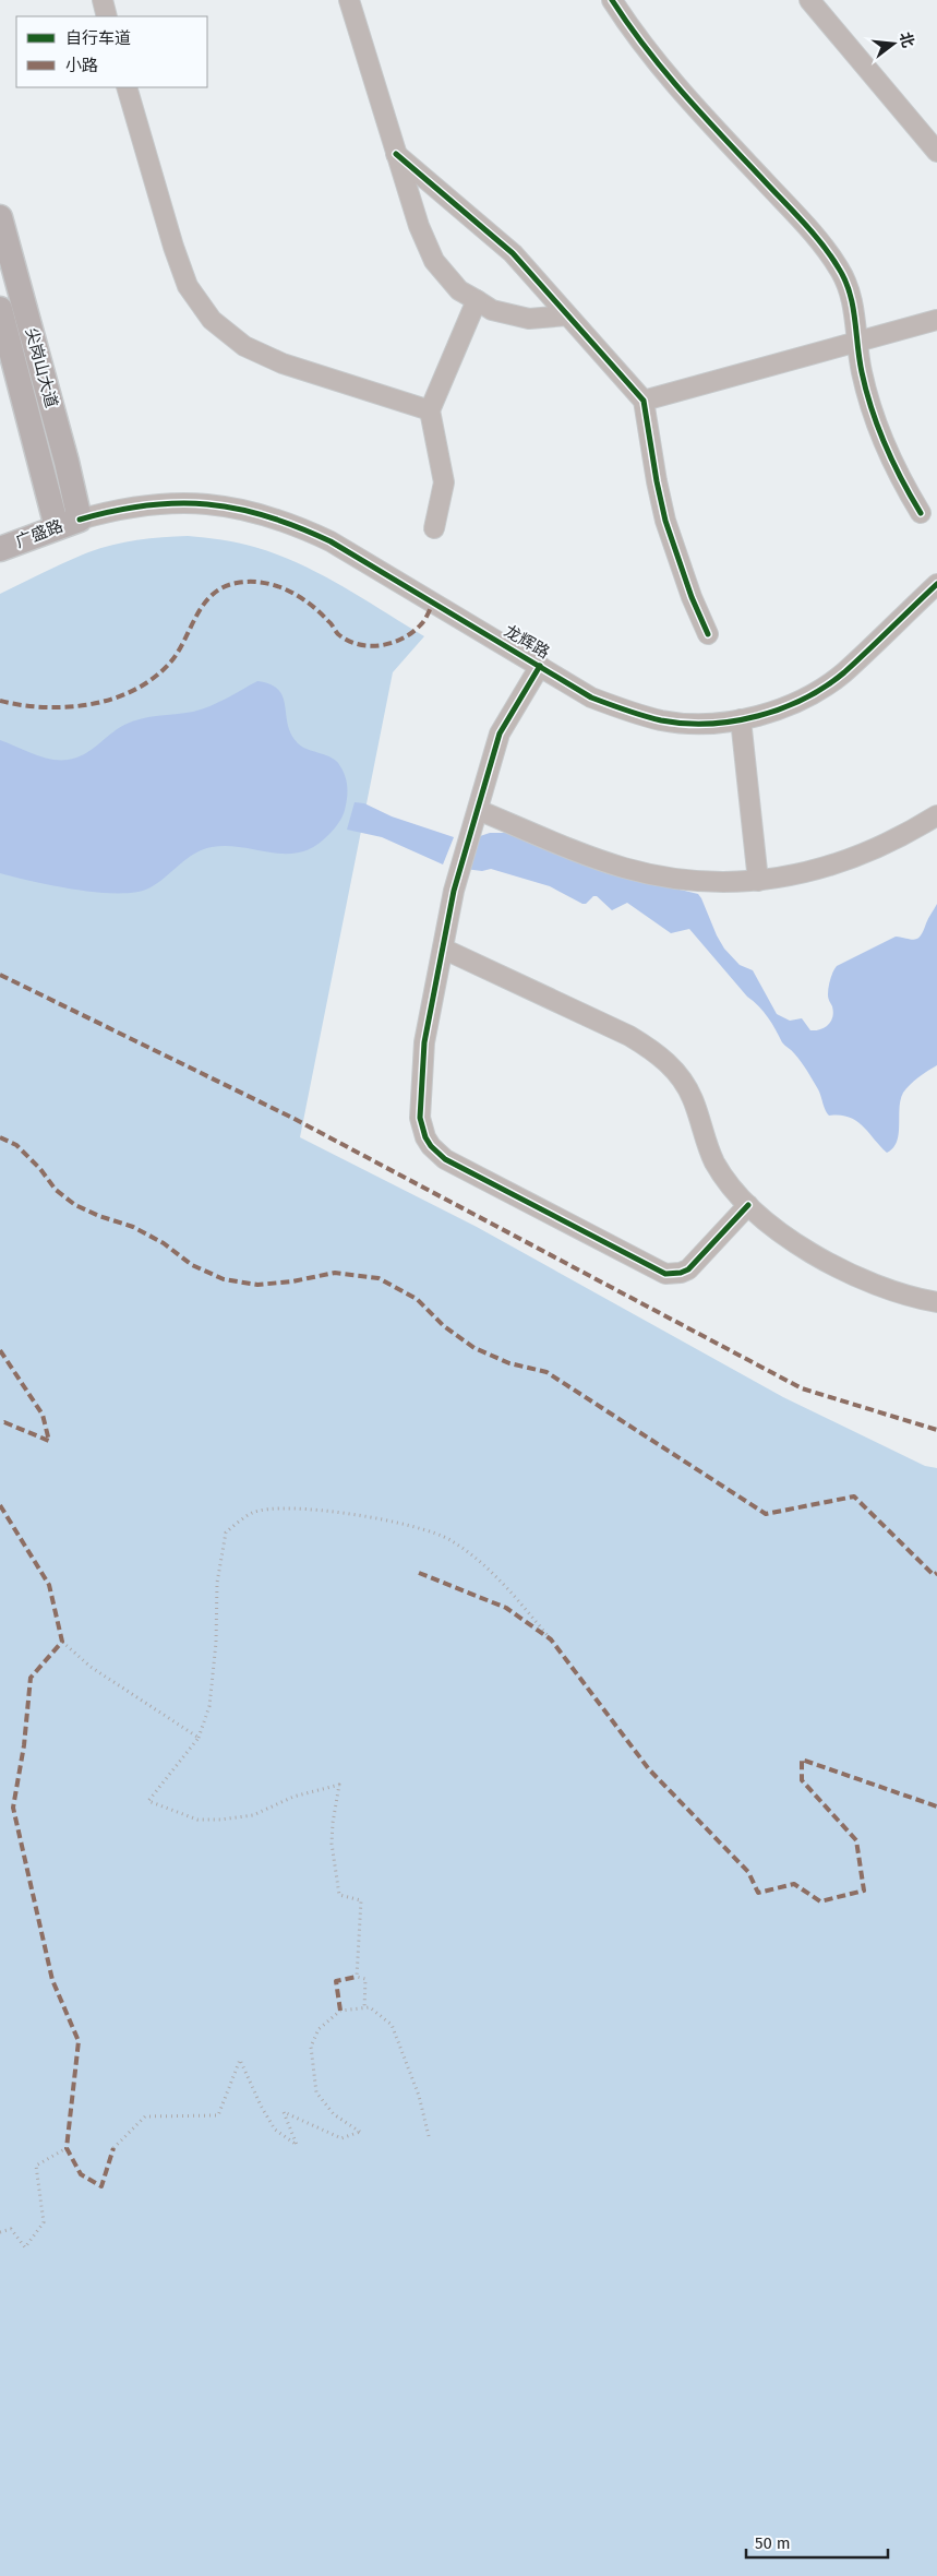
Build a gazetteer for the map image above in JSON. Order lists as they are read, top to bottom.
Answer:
{
  "streets": {
    "main road": ["尖岗山大道", "广盛路"],
    "street": ["龙辉路"]
  },
  "crossings": [
    ["尖岗山大道", "广盛路"],
    ["尖岗山大道", "龙辉路"],
    ["广盛路", "龙辉路"]
  ],
  "legend": ["自行车道", "小路"],
  "scale_bar": "50 m",
  "north": "right"
}
